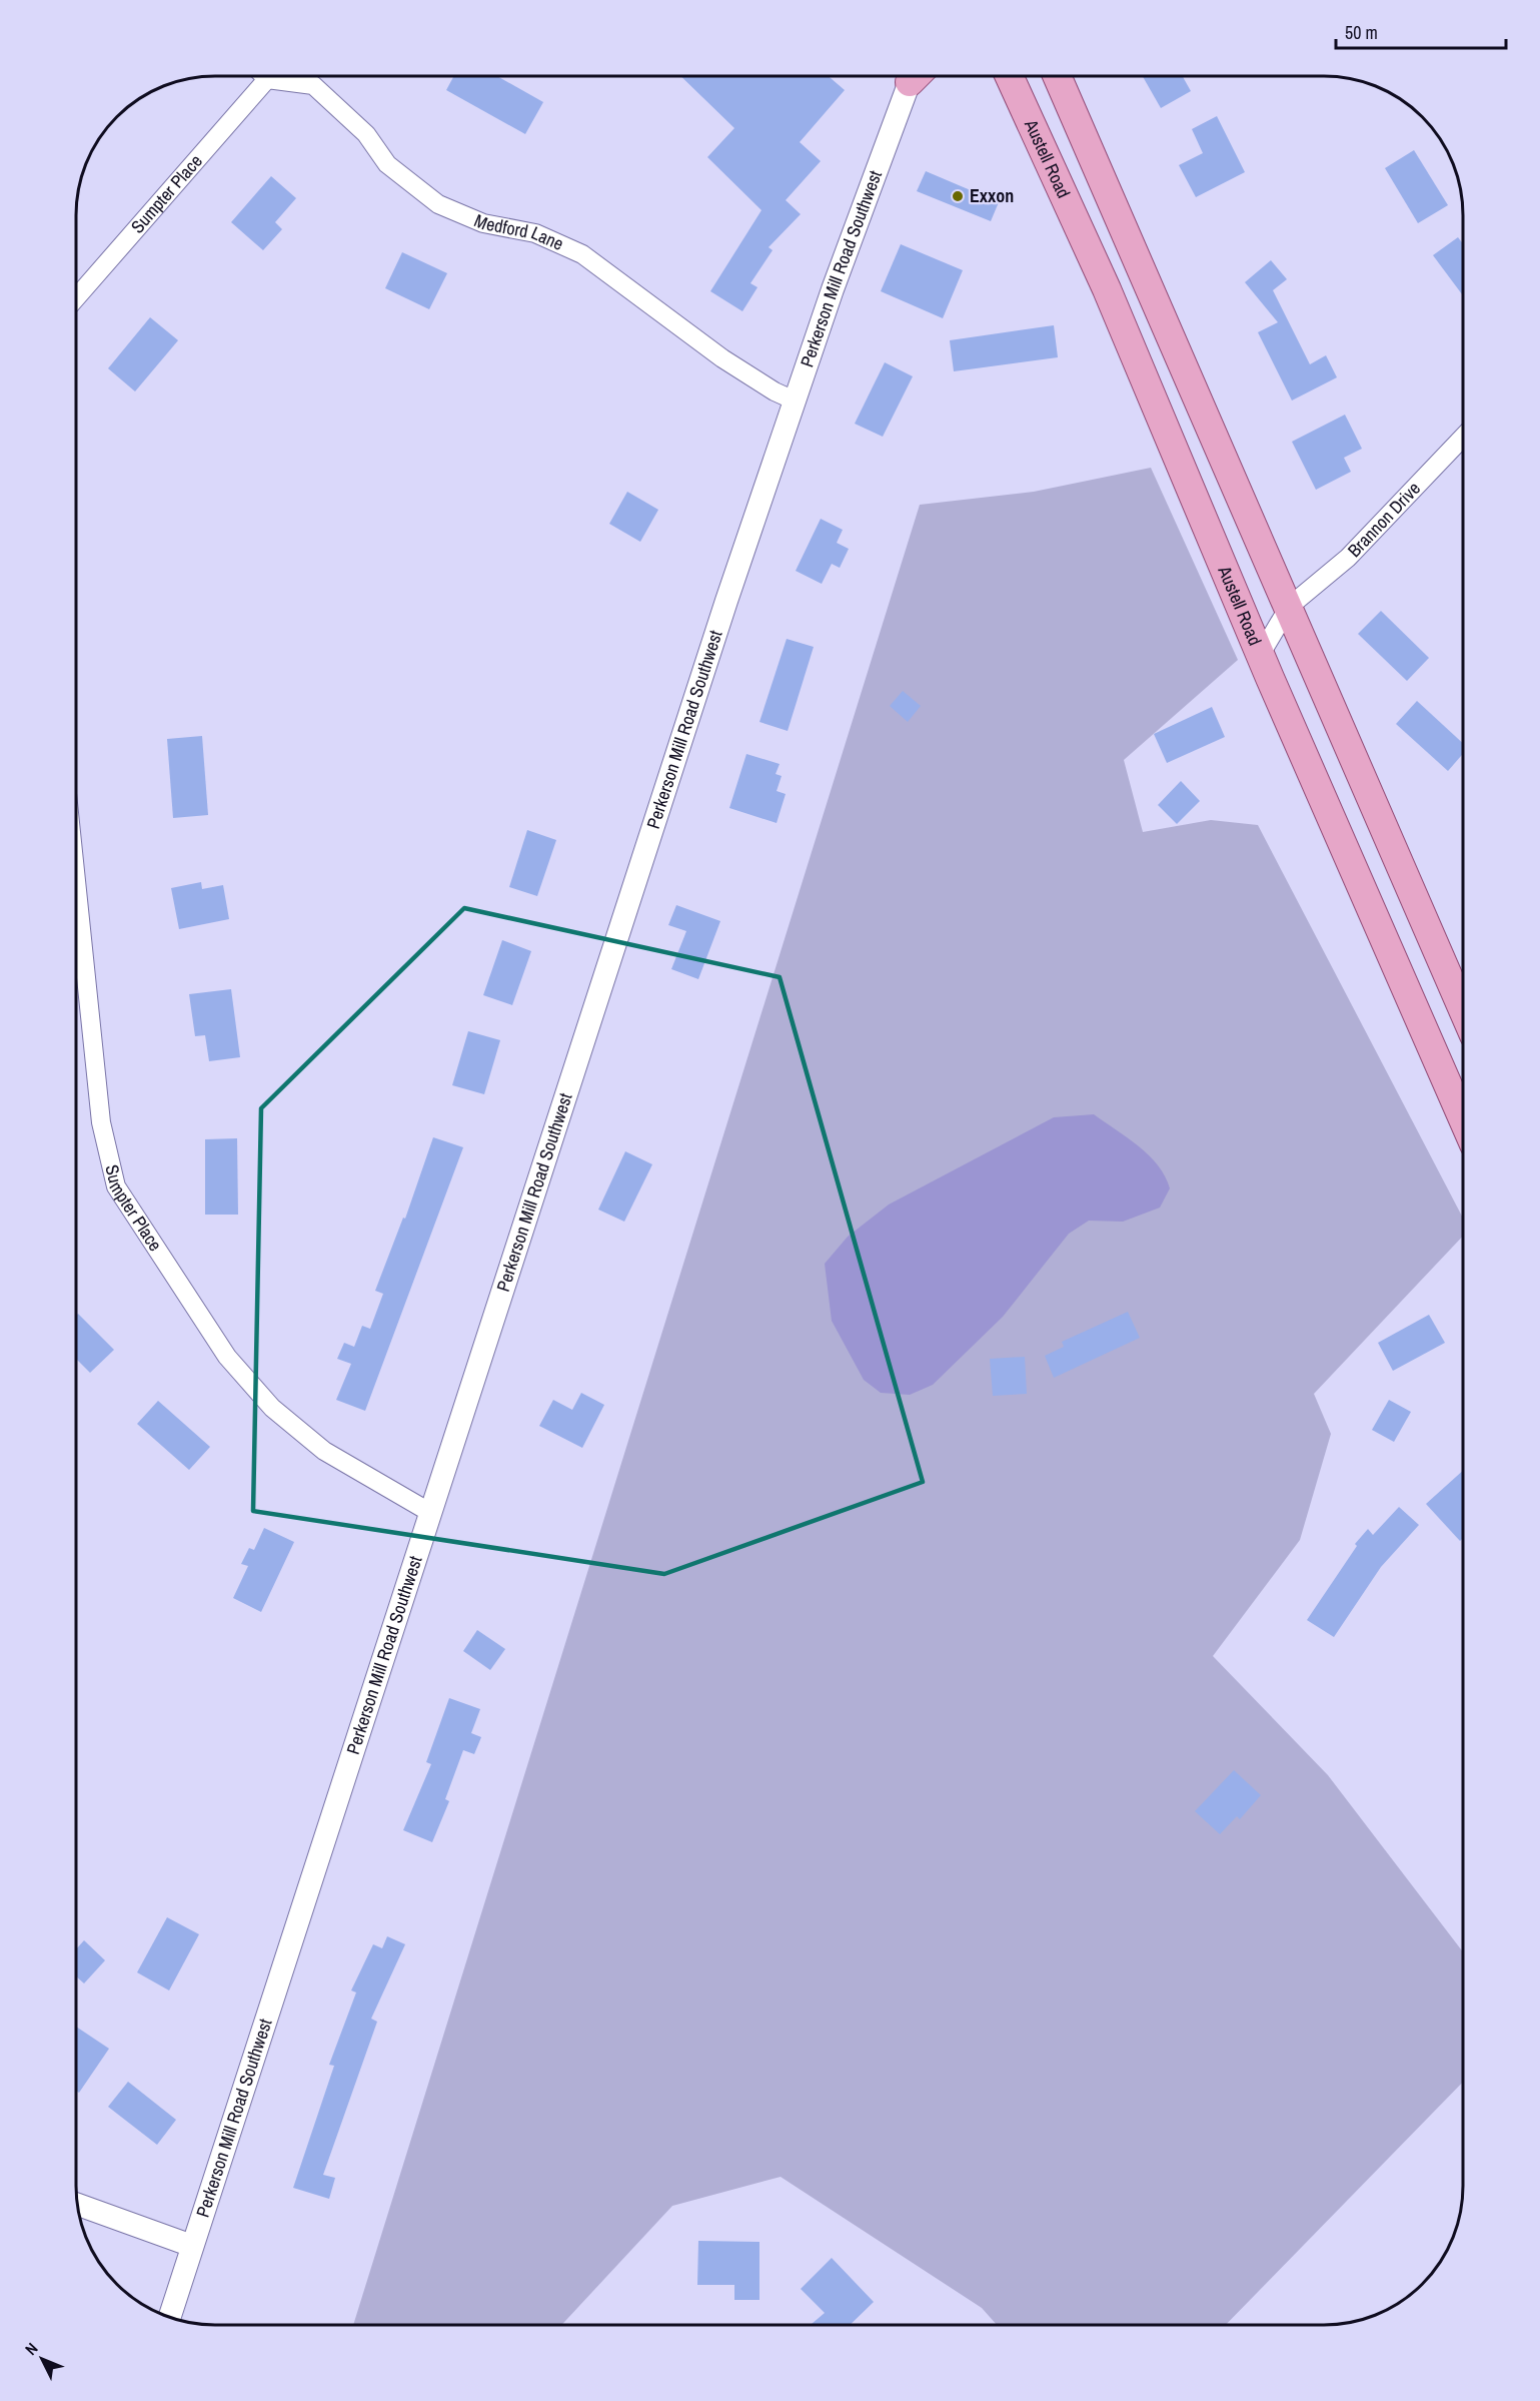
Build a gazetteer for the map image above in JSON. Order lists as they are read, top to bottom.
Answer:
{
  "streets": {
    "main road": ["Austell Road"],
    "street": [
      "Sumpter Place",
      "Medford Lane",
      "Perkerson Mill Road Southwest",
      "Brannon Drive"
    ]
  },
  "crossings": [
    ["Austell Road", "Brannon Drive"],
    ["Sumpter Place", "Medford Lane"],
    ["Sumpter Place", "Perkerson Mill Road Southwest"],
    ["Medford Lane", "Perkerson Mill Road Southwest"]
  ],
  "places": ["Exxon"],
  "scale_bar": "50 m",
  "north": "top left"
}
